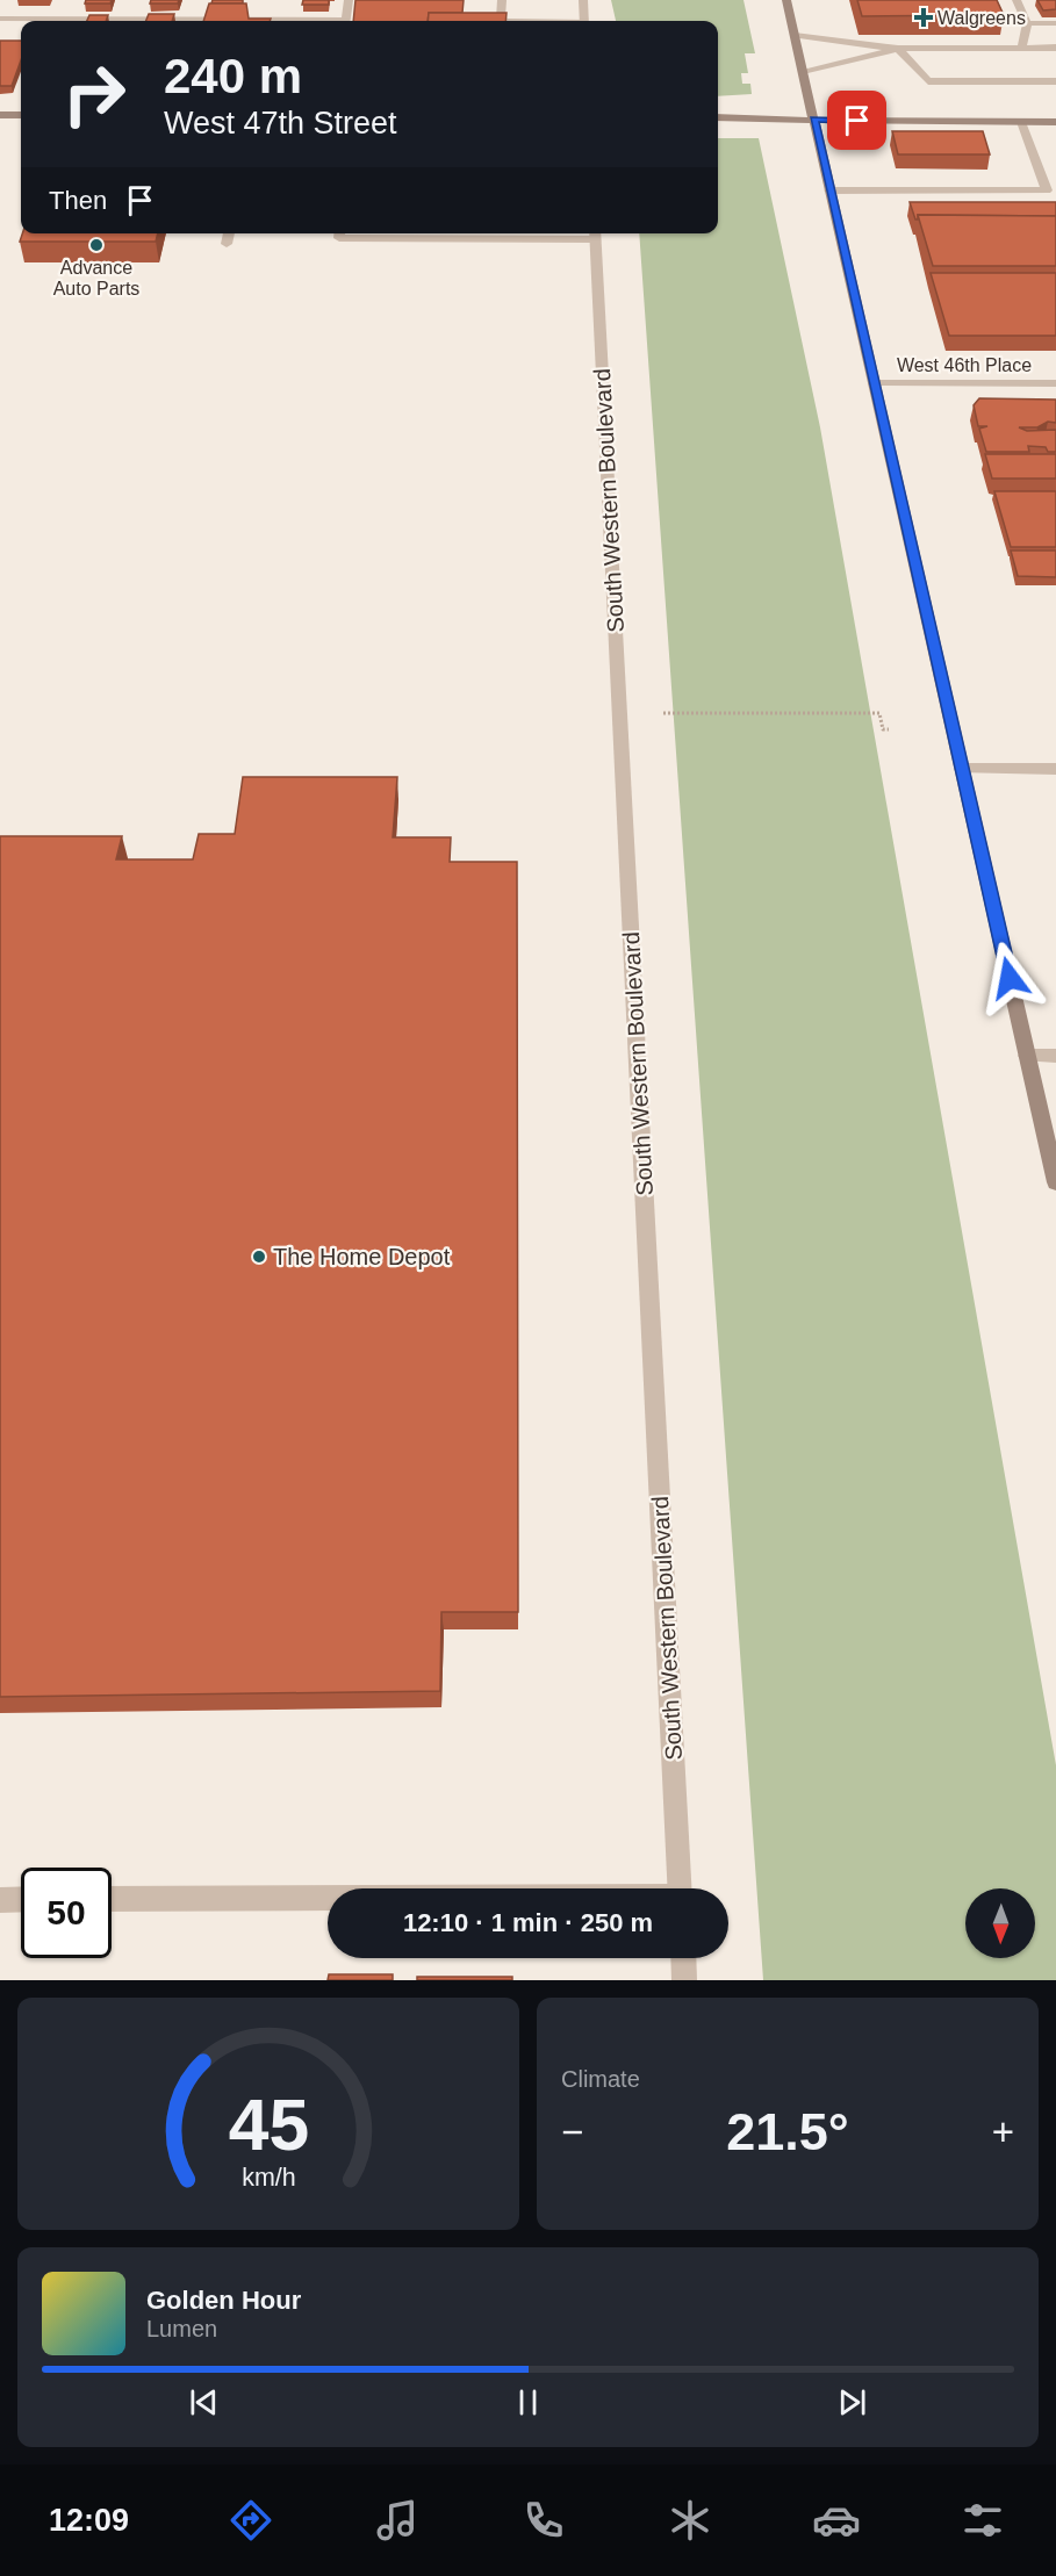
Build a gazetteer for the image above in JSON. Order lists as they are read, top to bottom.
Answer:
{
  "streets": {
    "street": ["West 46th Place", "South Western Boulevard"]
  },
  "places": {
    "health": ["Walgreens"],
    "other": ["Advance Auto Parts", "The Home Depot"]
  },
  "north": "bottom",
  "page": {
    "turn": ["240 m", "West 47th Street"],
    "then": "Then",
    "limit": "50",
    "trip": "12:10 · 1 min · 250 m",
    "tile": "Climate",
    "heat": ["−", "21.5°", "+"],
    "song": ["Golden Hour", "Lumen"],
    "tabs": "12:09",
    "gauge": ["45", "km/h"]
  }
}
